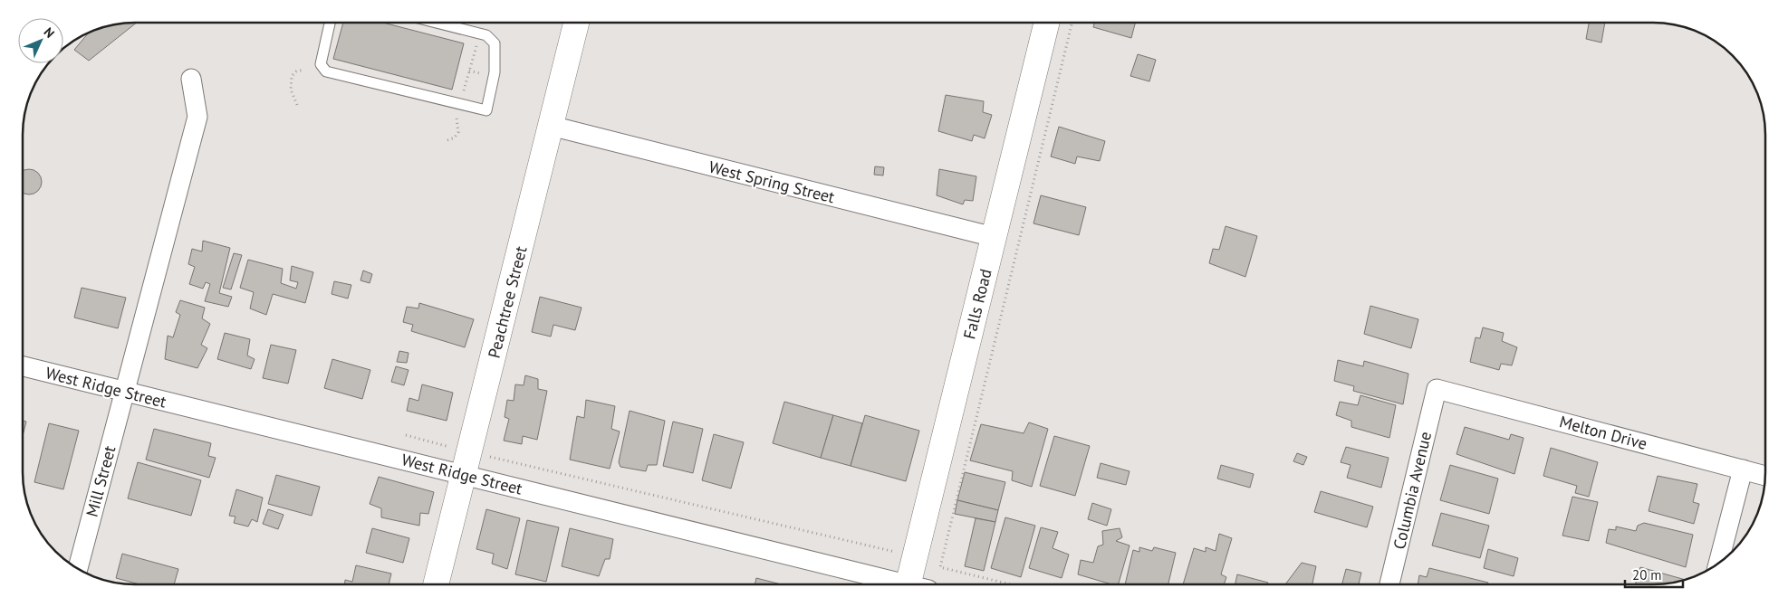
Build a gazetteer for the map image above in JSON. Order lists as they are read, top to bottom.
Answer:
{
  "streets": {
    "main road": ["Peachtree Street", "Falls Road"],
    "street": [
      "West Spring Street",
      "West Ridge Street",
      "Melton Drive",
      "Mill Street",
      "Columbia Avenue"
    ]
  },
  "crossings": [
    ["West Spring Street", "Peachtree Street"],
    ["West Spring Street", "Falls Road"],
    ["Peachtree Street", "West Ridge Street"],
    ["West Ridge Street", "Mill Street"],
    ["Melton Drive", "Columbia Avenue"]
  ],
  "scale_bar": "20 m",
  "north": "top right"
}
